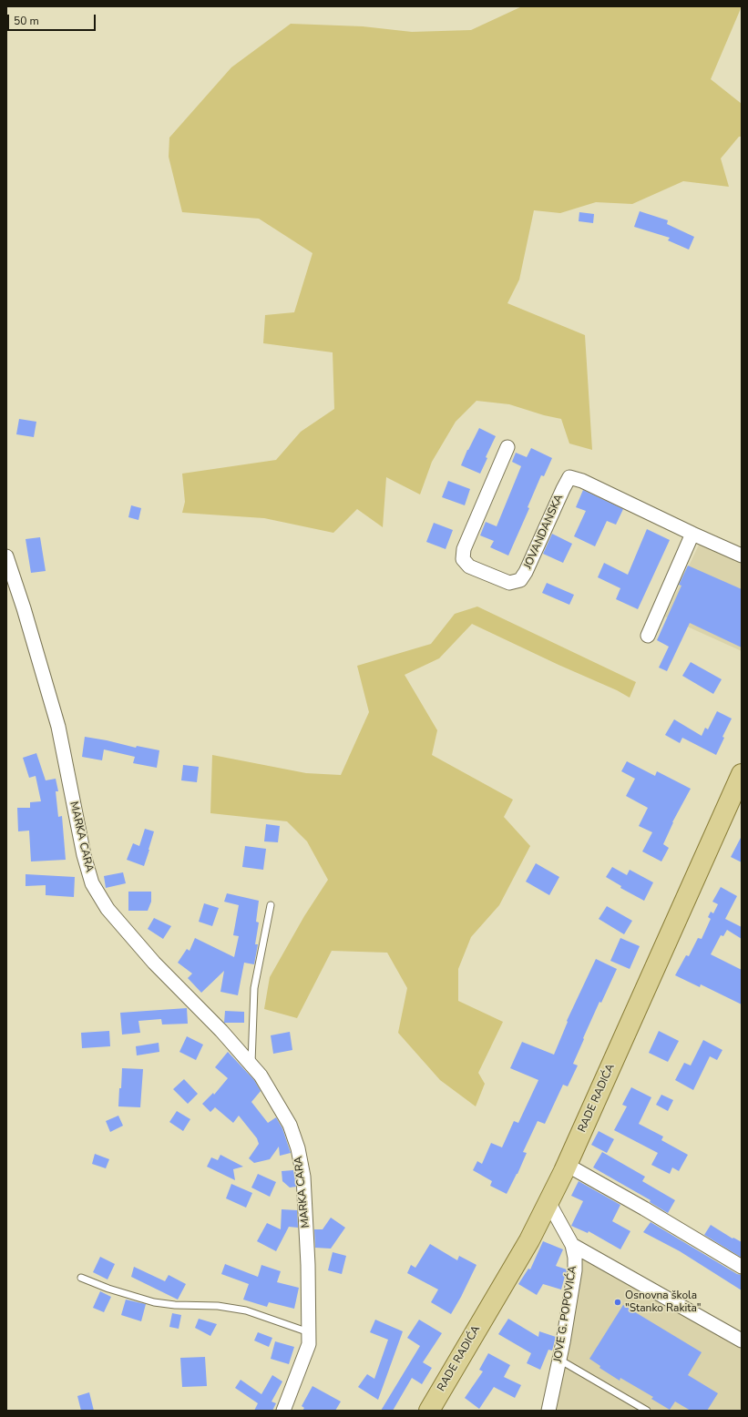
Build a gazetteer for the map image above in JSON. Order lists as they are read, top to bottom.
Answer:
{
  "streets": {
    "main road": ["RADE RADIĆA"],
    "street": ["JOVANDANSKA", "MARKA CARA", "JOVE G. POPOVIĆA"]
  },
  "crossings": [
    ["RADE RADIĆA", "JOVE G. POPOVIĆA"]
  ],
  "places": ["Osnovna škola \"Stanko Rakita\""],
  "scale_bar": "50 m"
}
